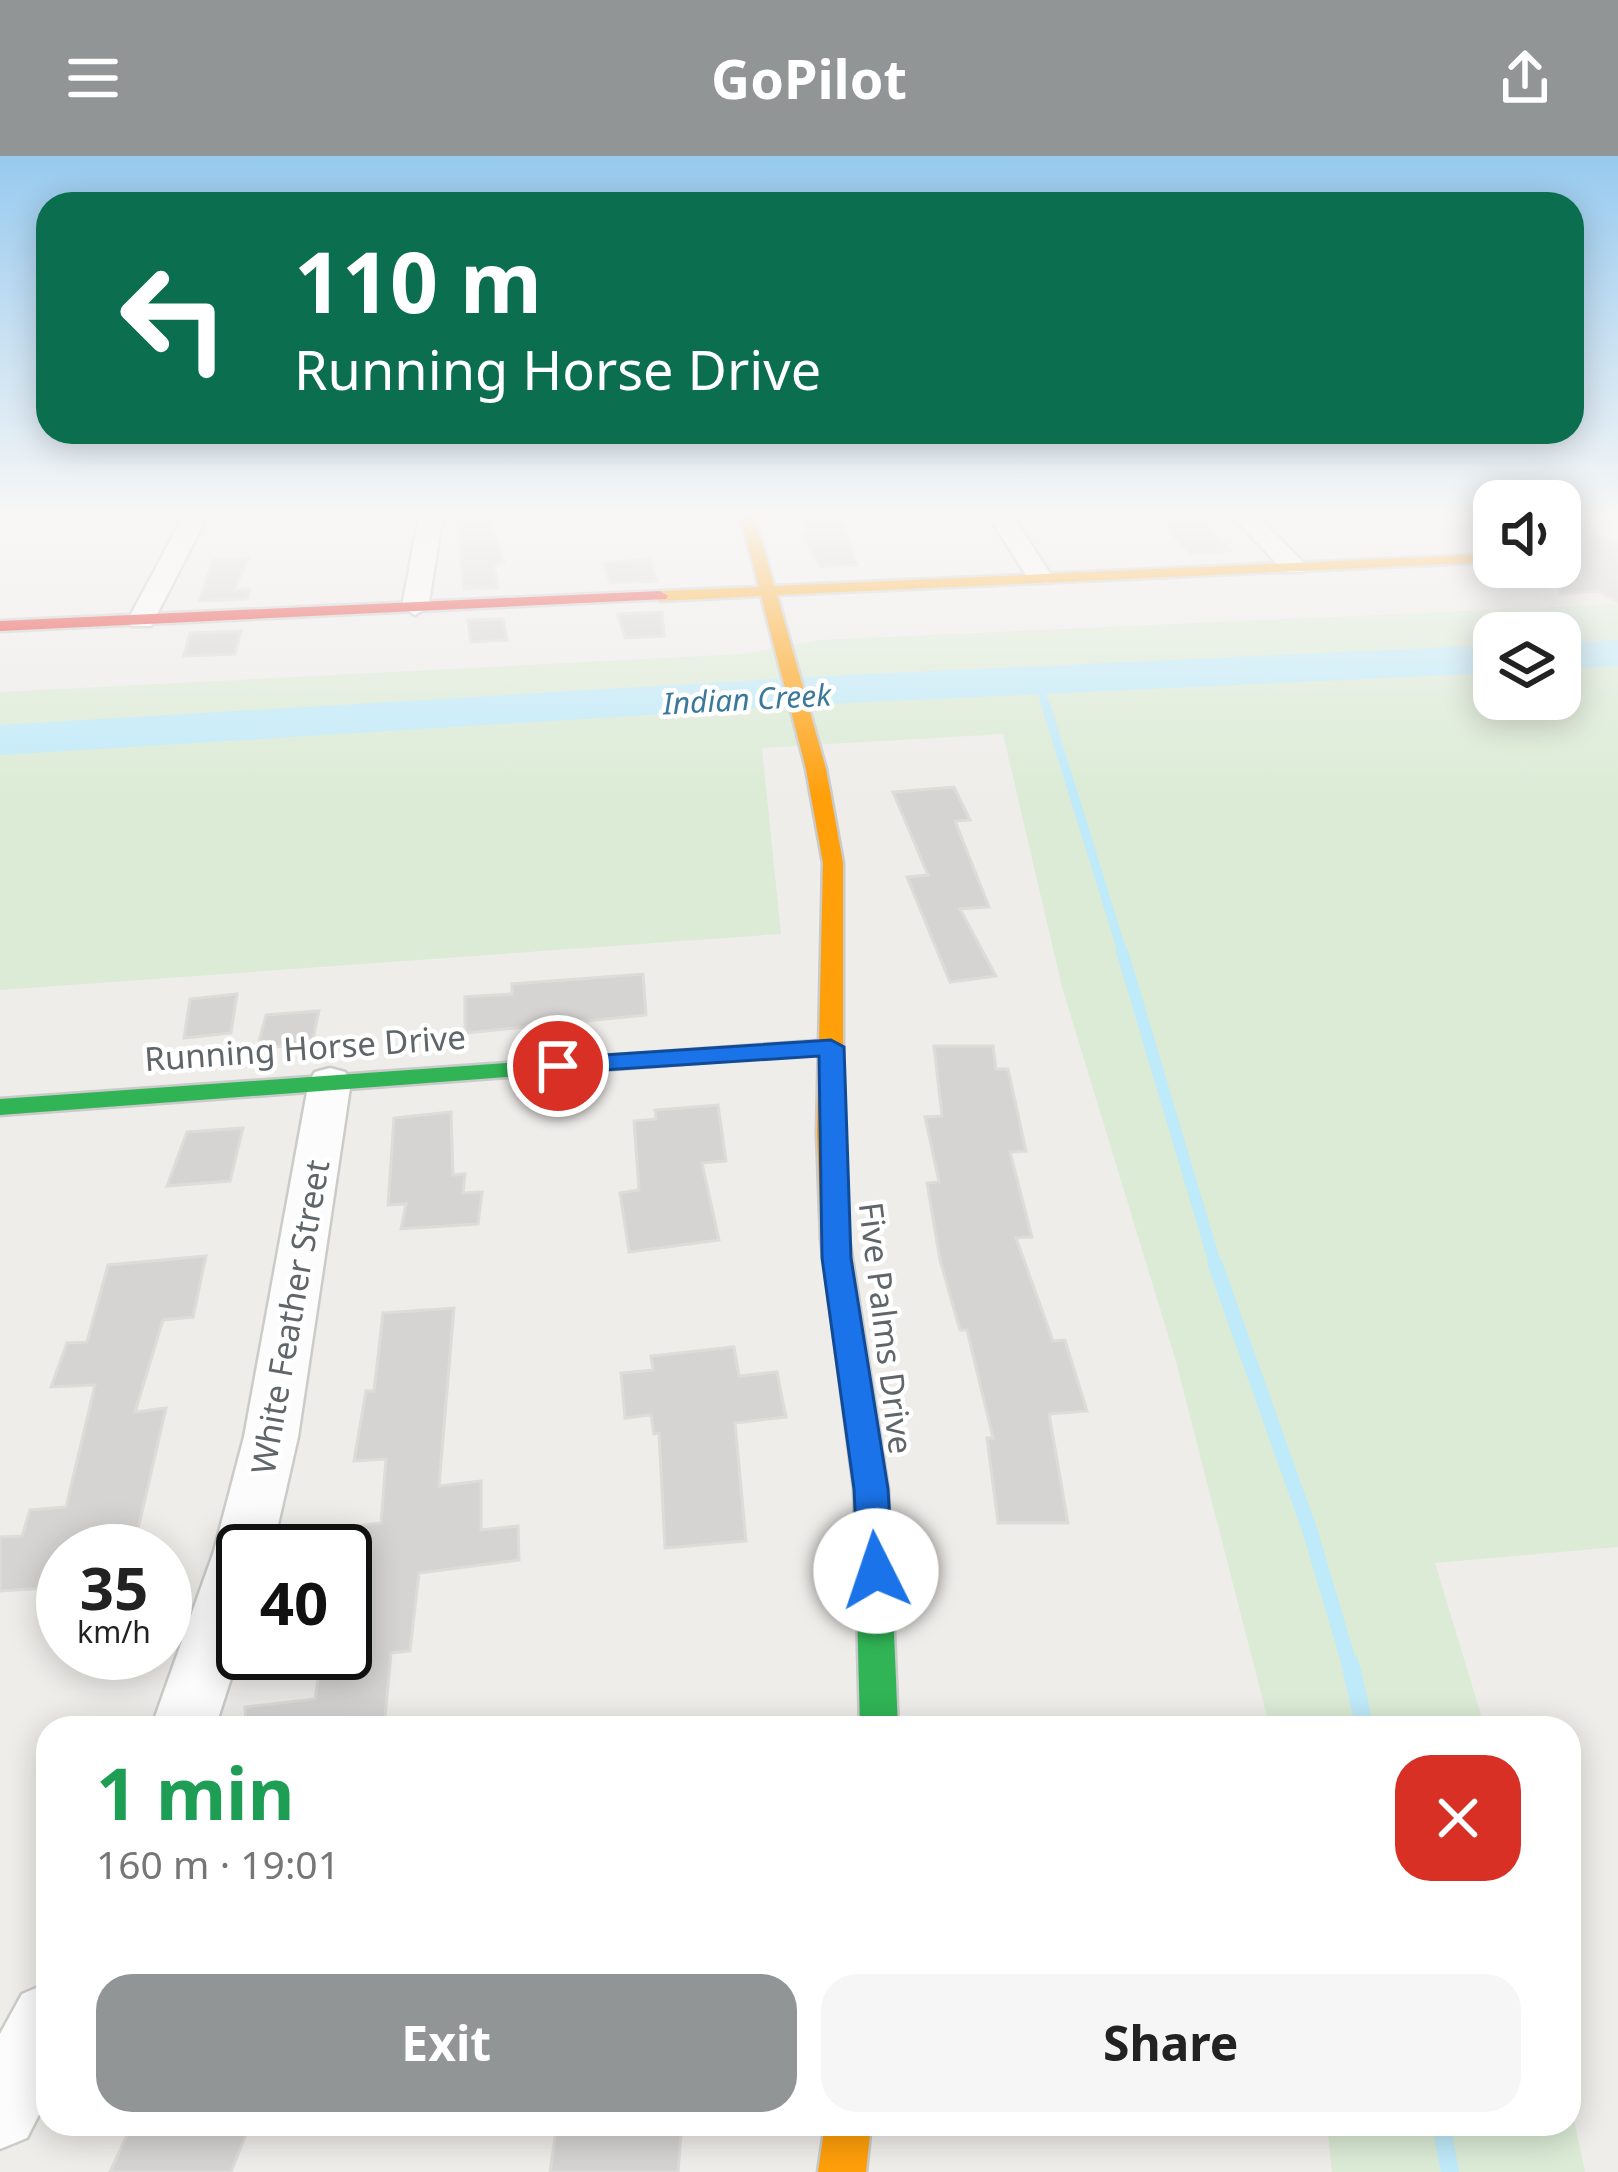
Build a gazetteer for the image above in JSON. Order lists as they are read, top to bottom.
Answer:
{
  "streets": {
    "street": ["Running Horse Drive", "White Feather Street", "Five Palms Drive"]
  },
  "crossings": [
    ["Running Horse Drive", "White Feather Street"],
    ["Running Horse Drive", "Five Palms Drive"]
  ],
  "water": ["Indian Creek"],
  "page": {
    "header": "GoPilot",
    "turn": ["110 m", "Running Horse Drive"],
    "speed": "35 km/h",
    "limit": "40",
    "heading": ["1 min", "160 m · 19:01"],
    "buttons": ["Exit", "Share"]
  }
}
